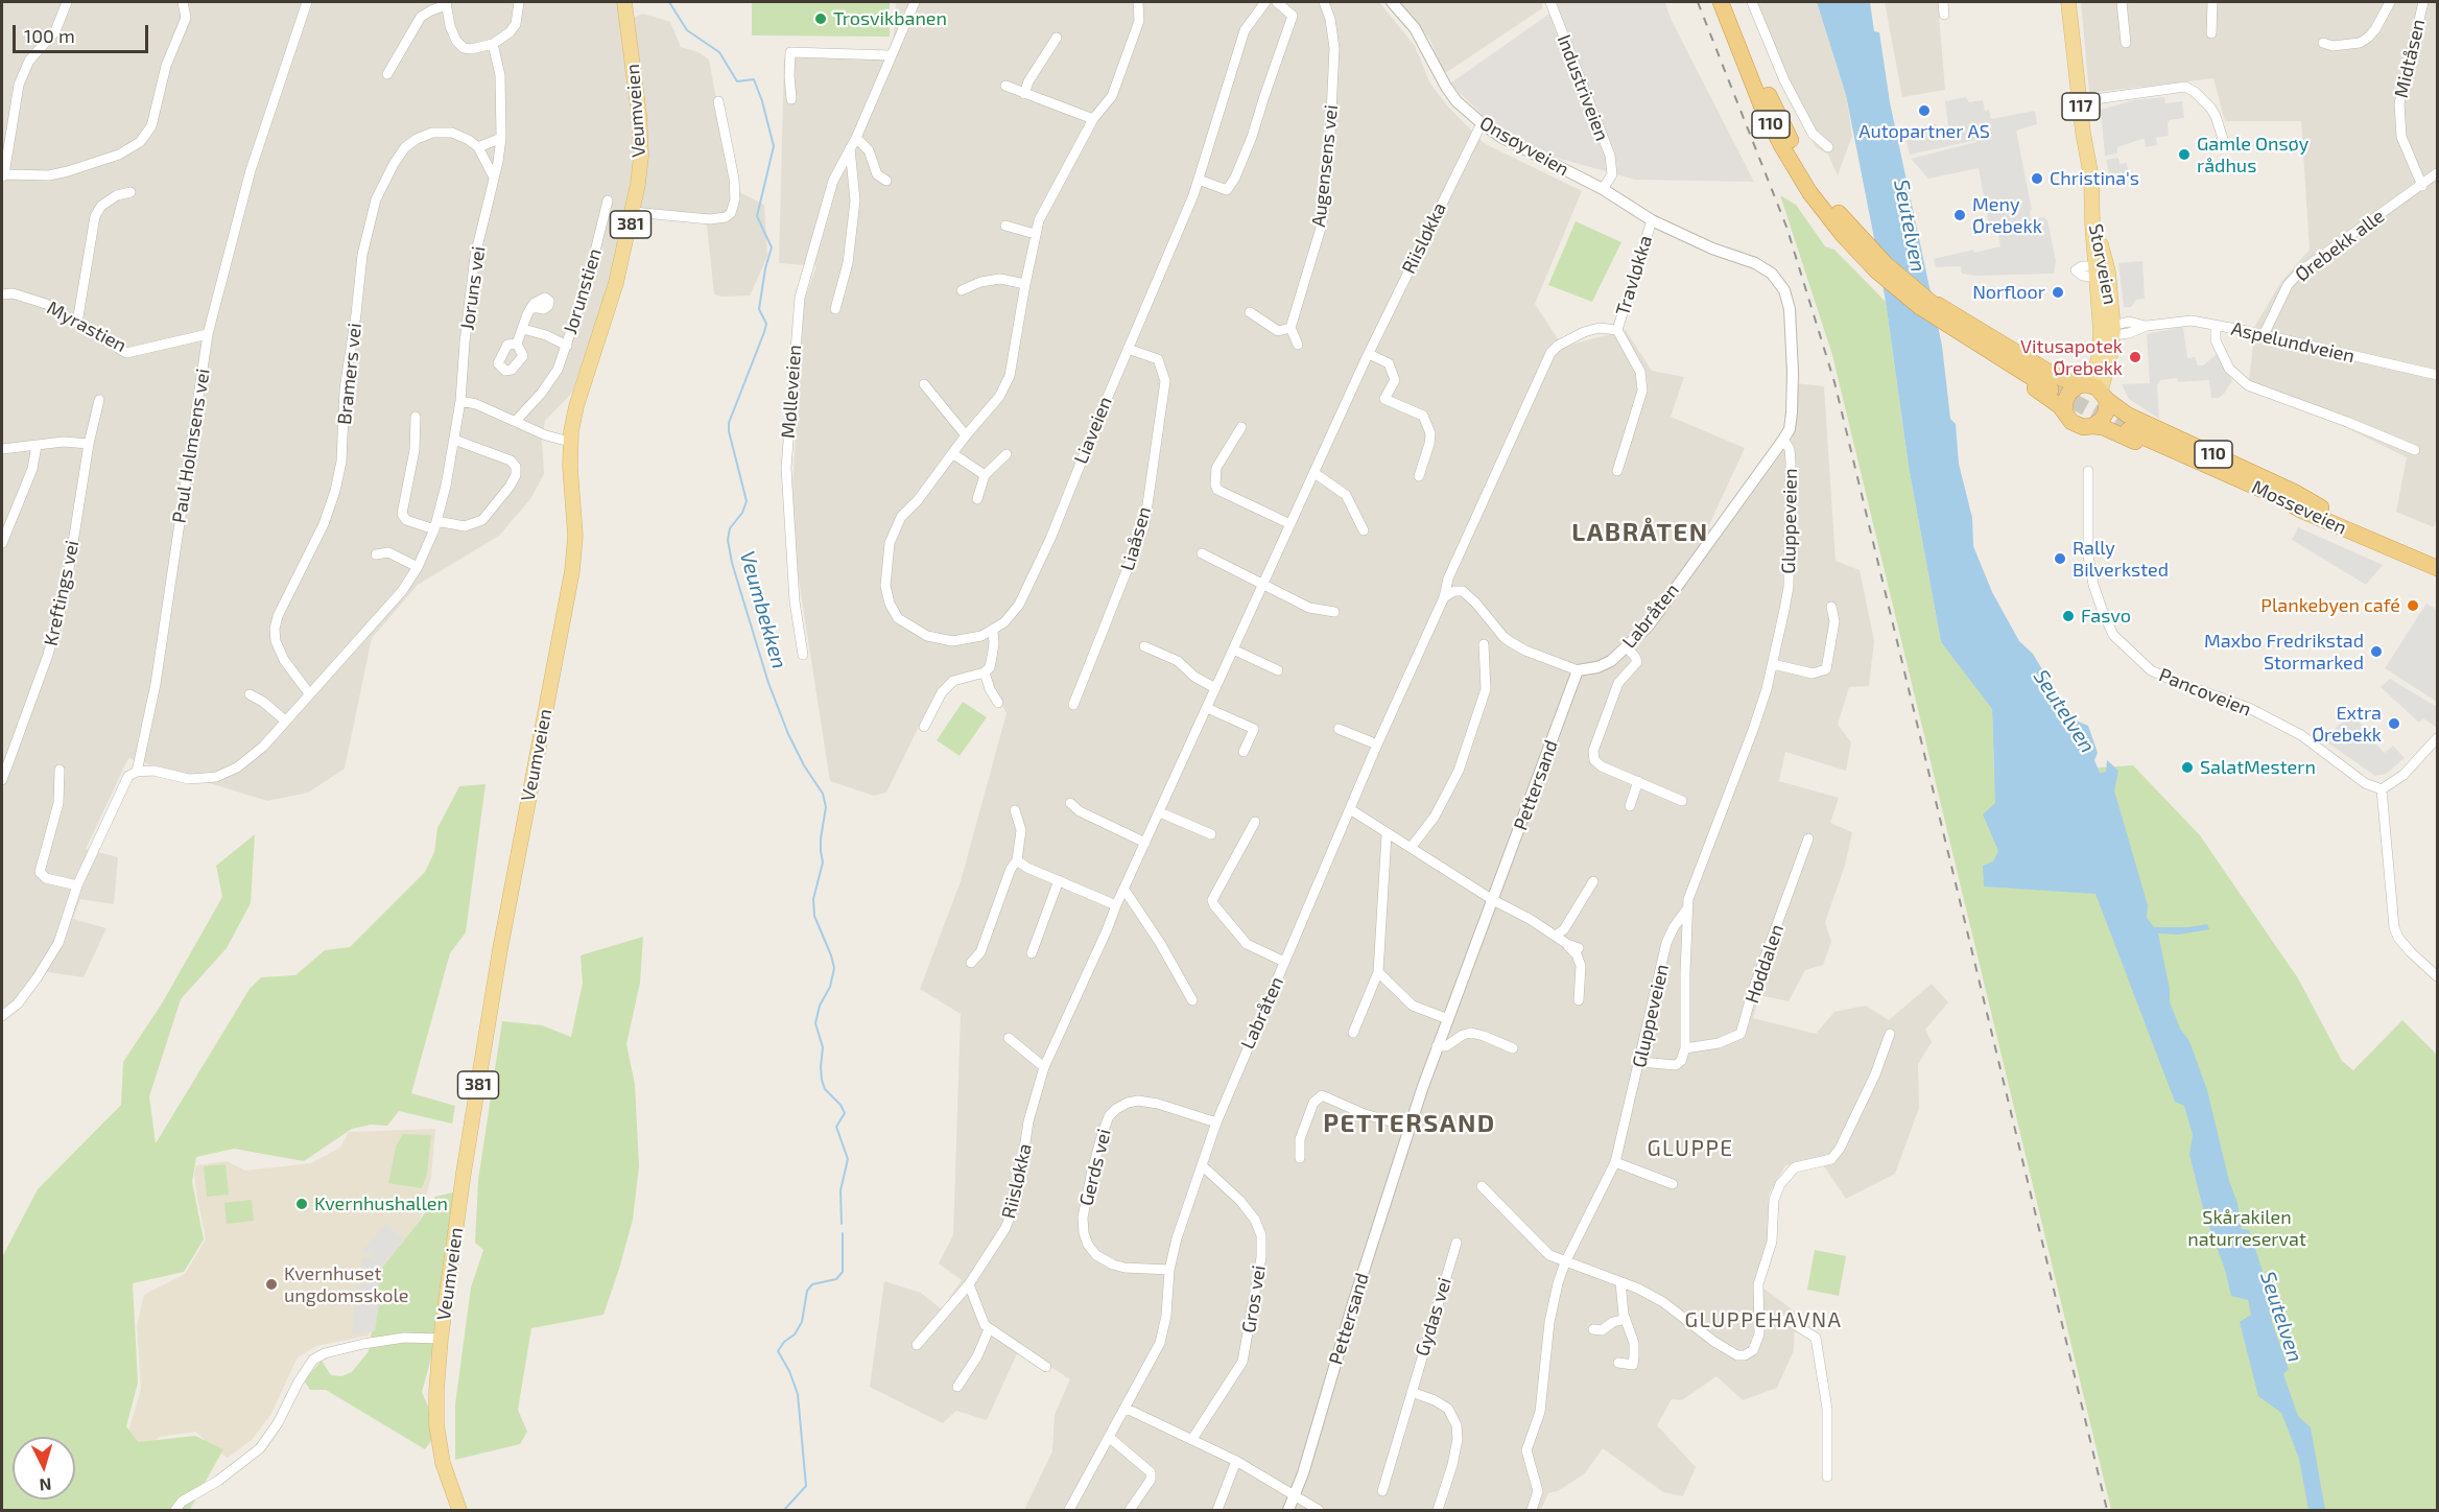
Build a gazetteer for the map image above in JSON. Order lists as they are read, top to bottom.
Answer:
{
  "streets": {
    "highway": ["110", "Mosseveien"],
    "main road": [
      "117",
      "Veumveien",
      "381",
      "Storveien"
    ],
    "street": [
      "Midtåsen",
      "Industriveien",
      "Onsøyveien",
      "Augensens vei",
      "Riisløkka",
      "Ørebekk alle",
      "Travløkka",
      "Joruns vei",
      "Jorunstien",
      "Myrastien",
      "Aspelundveien",
      "Bramers vei",
      "Mølleveien",
      "Liaveien",
      "Paul Holmsens vei",
      "Gluppeveien",
      "Liaåsen",
      "Kreftings vei",
      "Labråten",
      "Pancoveien",
      "Pettersand",
      "Høddalen",
      "Gerds vei",
      "Gros vei",
      "Gydas vei"
    ]
  },
  "crossings": [
    ["Midtåsen", "Ørebekk alle"],
    ["Industriveien", "Onsøyveien"],
    ["Industriveien", "Gluppeveien"],
    ["110", "Storveien"],
    ["110", "Mosseveien"],
    ["Onsøyveien", "Riisløkka"],
    ["Onsøyveien", "Gluppeveien"],
    ["Ørebekk alle", "Aspelundveien"],
    ["Storveien", "Aspelundveien"],
    ["Travløkka", "Gluppeveien"],
    ["Travløkka", "Labråten"],
    ["Joruns vei", "Bramers vei"],
    ["Joruns vei", "Paul Holmsens vei"],
    ["Myrastien", "Paul Holmsens vei"],
    ["Liaveien", "Liaåsen"],
    ["Gluppeveien", "Labråten"],
    ["Gluppeveien", "Høddalen"],
    ["Labråten", "Pettersand"],
    ["Labråten", "Gerds vei"],
    ["Labråten", "Gros vei"]
  ],
  "districts": [
    "LABRÅTEN",
    "PETTERSAND",
    "GLUPPE",
    "GLUPPEHAVNA"
  ],
  "water": ["Seutelven", "Veumbekken"],
  "parks": ["Skårakilen naturreservat"],
  "places": [
    "Trosvikbanen",
    "Autopartner AS",
    "Gamle Onsøy rådhus",
    "Christina's",
    "Meny Ørebekk",
    "Norfloor",
    "Vitusapotek Ørebekk",
    "Rally Bilverksted",
    "Plankebyen café",
    "Fasvo",
    "Maxbo Fredrikstad Stormarked",
    "Extra Ørebekk",
    "SalatMestern",
    "Kvernhushallen",
    "Kvernhuset ungdomsskole"
  ],
  "scale_bar": "100 m",
  "north": "bottom"
}
